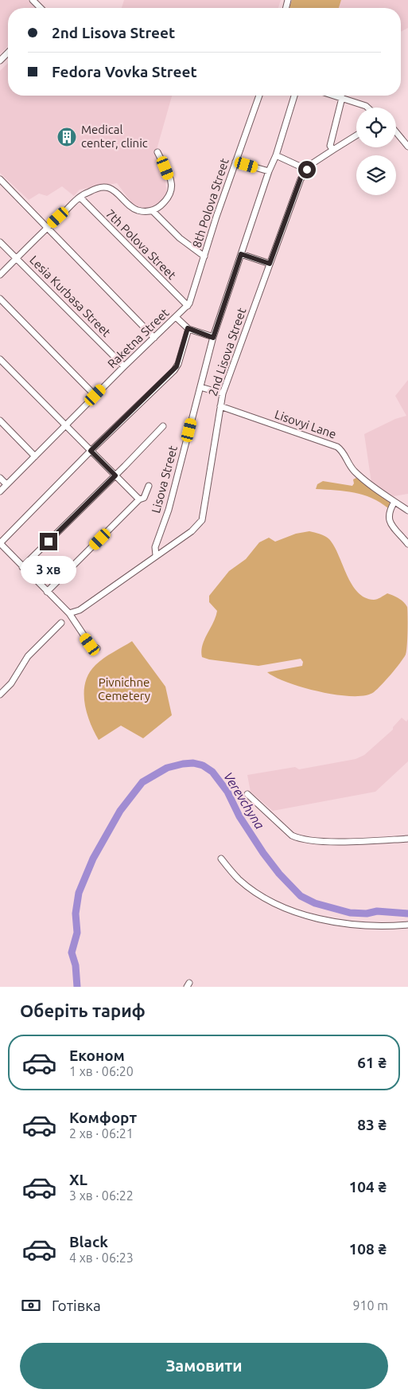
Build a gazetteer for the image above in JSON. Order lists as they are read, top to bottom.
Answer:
{
  "streets": {
    "street": [
      "8th Polova Street",
      "7th Polova Street",
      "Lesia Kurbasa Street",
      "Raketna Street",
      "2nd Lisova Street",
      "Lisovyi Lane",
      "Lisova Street"
    ]
  },
  "crossings": [
    ["8th Polova Street", "Raketna Street"],
    ["7th Polova Street", "Raketna Street"],
    ["Lesia Kurbasa Street", "Raketna Street"],
    ["2nd Lisova Street", "Lisovyi Lane"],
    ["2nd Lisova Street", "Lisova Street"]
  ],
  "water": ["Verevchyna"],
  "parks": ["Pivnichne Cemetery"],
  "places": {
    "building": ["Medical center, clinic"]
  },
  "page": {
    "banner": ["2nd Lisova Street", "Fedora Vovka Street"],
    "bubble": "3 хв",
    "heading": "Оберіть тариф",
    "list": [
      {
        "name": "Економ",
        "note": "1 хв · 06:20",
        "value": "61 ₴"
      },
      {
        "name": "Комфорт",
        "note": "2 хв · 06:21",
        "value": "83 ₴"
      },
      {
        "name": "XL",
        "note": "3 хв · 06:22",
        "value": "104 ₴"
      },
      {
        "name": "Black",
        "note": "4 хв · 06:23",
        "value": "108 ₴"
      }
    ],
    "pay": ["Готівка", "910 m"],
    "buttons": "Замовити"
  }
}
